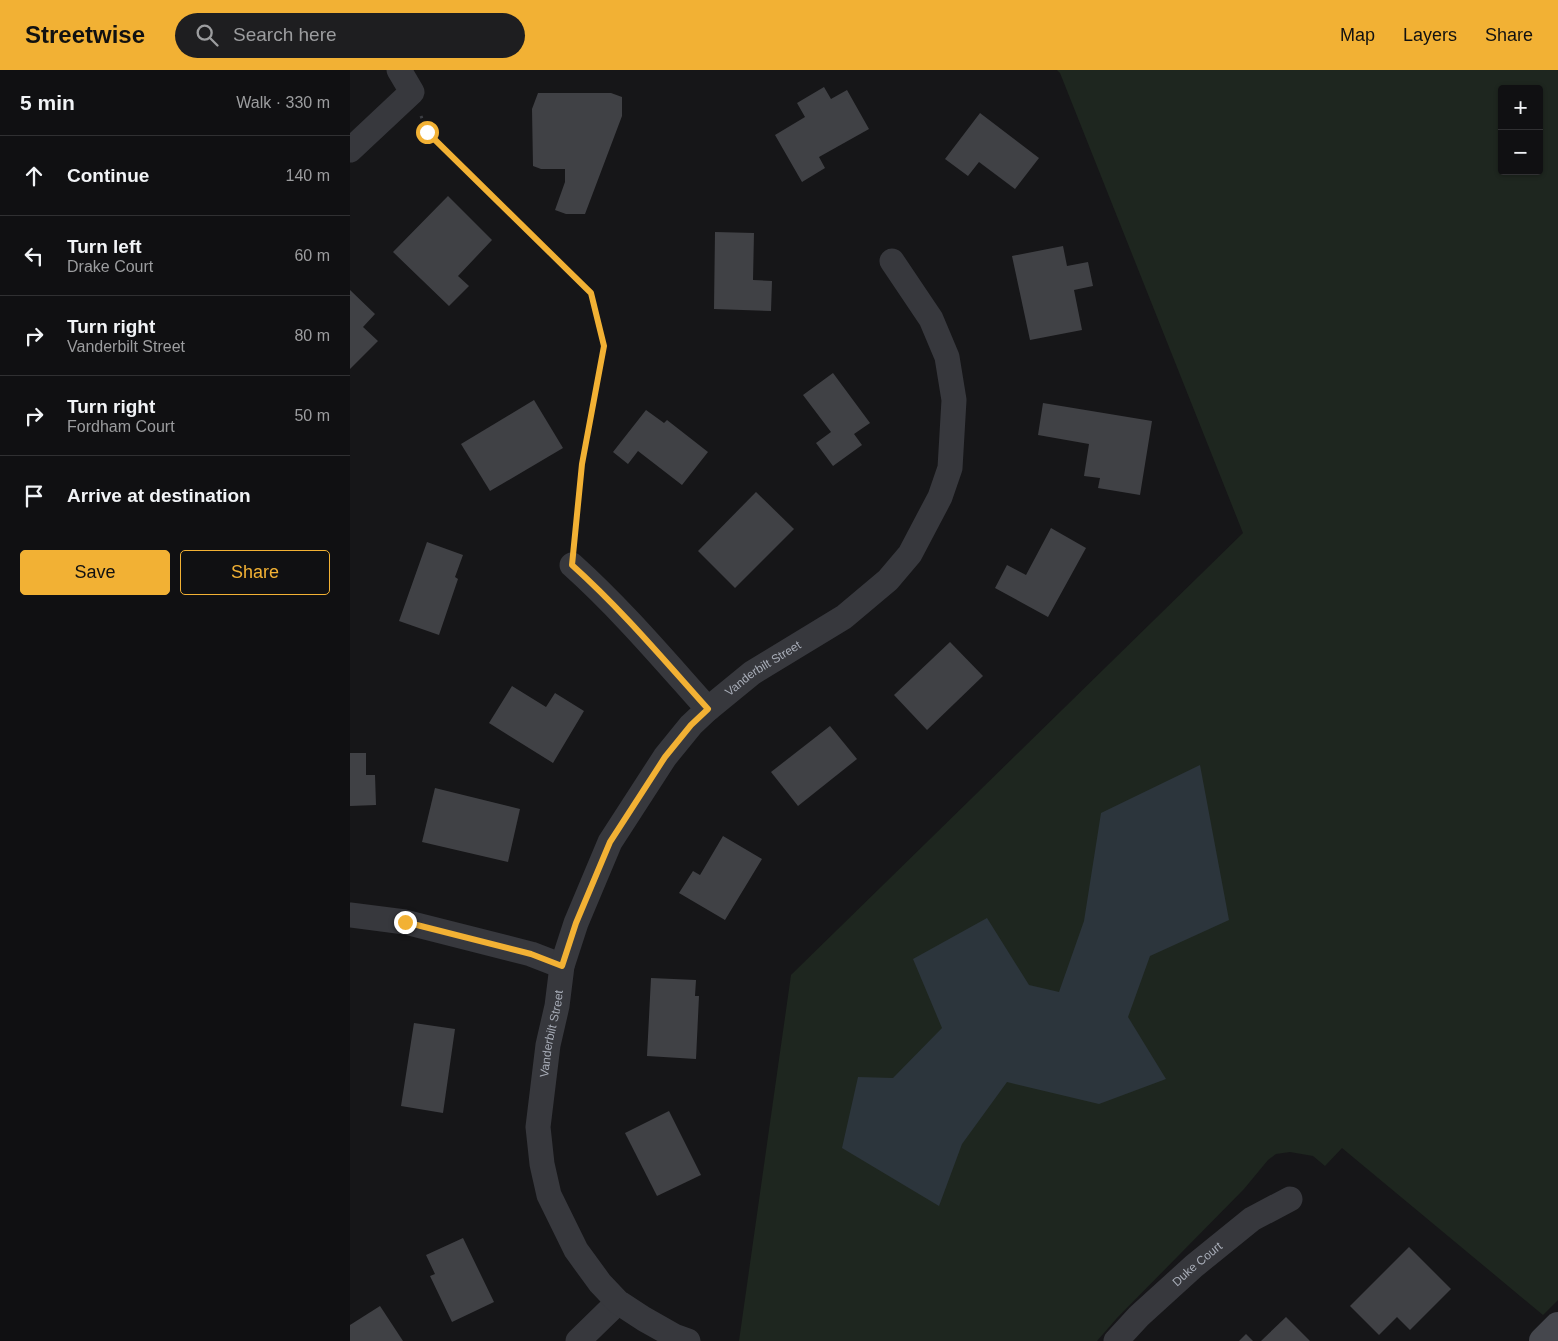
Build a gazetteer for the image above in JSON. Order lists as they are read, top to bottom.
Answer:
{
  "streets": {
    "street": ["Vanderbilt Street", "Duke Court"]
  },
  "page": {
    "header": "Streetwise",
    "search": "Search here",
    "nav": ["Map", "Layers", "Share"],
    "heading": ["5 min", "Walk · 330 m"],
    "map_buttons": ["+", "−"],
    "list": [
      ["Continue", "140 m"],
      ["Turn left", "Drake Court", "60 m"],
      ["Turn right", "Vanderbilt Street", "80 m"],
      ["Turn right", "Fordham Court", "50 m"],
      "Arrive at destination"
    ],
    "buttons": ["Save", "Share"]
  }
}
